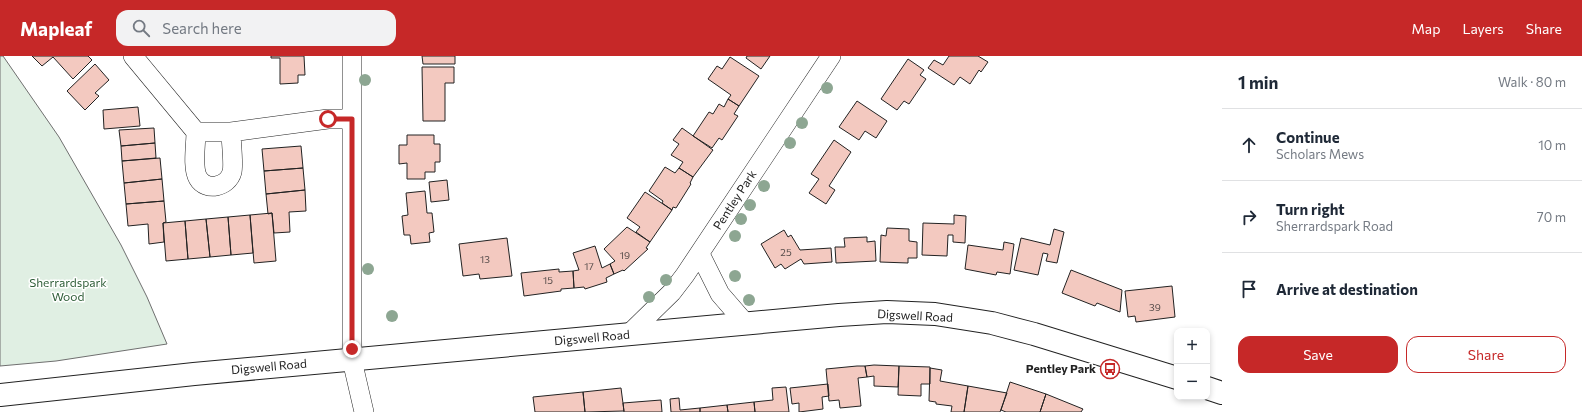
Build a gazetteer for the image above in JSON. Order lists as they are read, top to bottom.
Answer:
{
  "streets": {
    "street": ["Pentley Park", "Digswell Road"]
  },
  "crossings": [
    ["Pentley Park", "Digswell Road"]
  ],
  "parks": ["Sherrardspark Wood"],
  "places": {
    "bus stop": ["Pentley Park"]
  },
  "house_numbers": [
    "25",
    "19",
    "13",
    "17",
    "15",
    "39"
  ],
  "page": {
    "header": "Mapleaf",
    "search": "Search here",
    "nav": ["Map", "Layers", "Share"],
    "heading": ["1 min", "Walk · 80 m"],
    "list": [
      ["Continue", "Scholars Mews", "10 m"],
      ["Turn right", "Sherrardspark Road", "70 m"],
      "Arrive at destination"
    ],
    "buttons": ["Save", "Share"],
    "map_buttons": ["+", "−"]
  }
}
